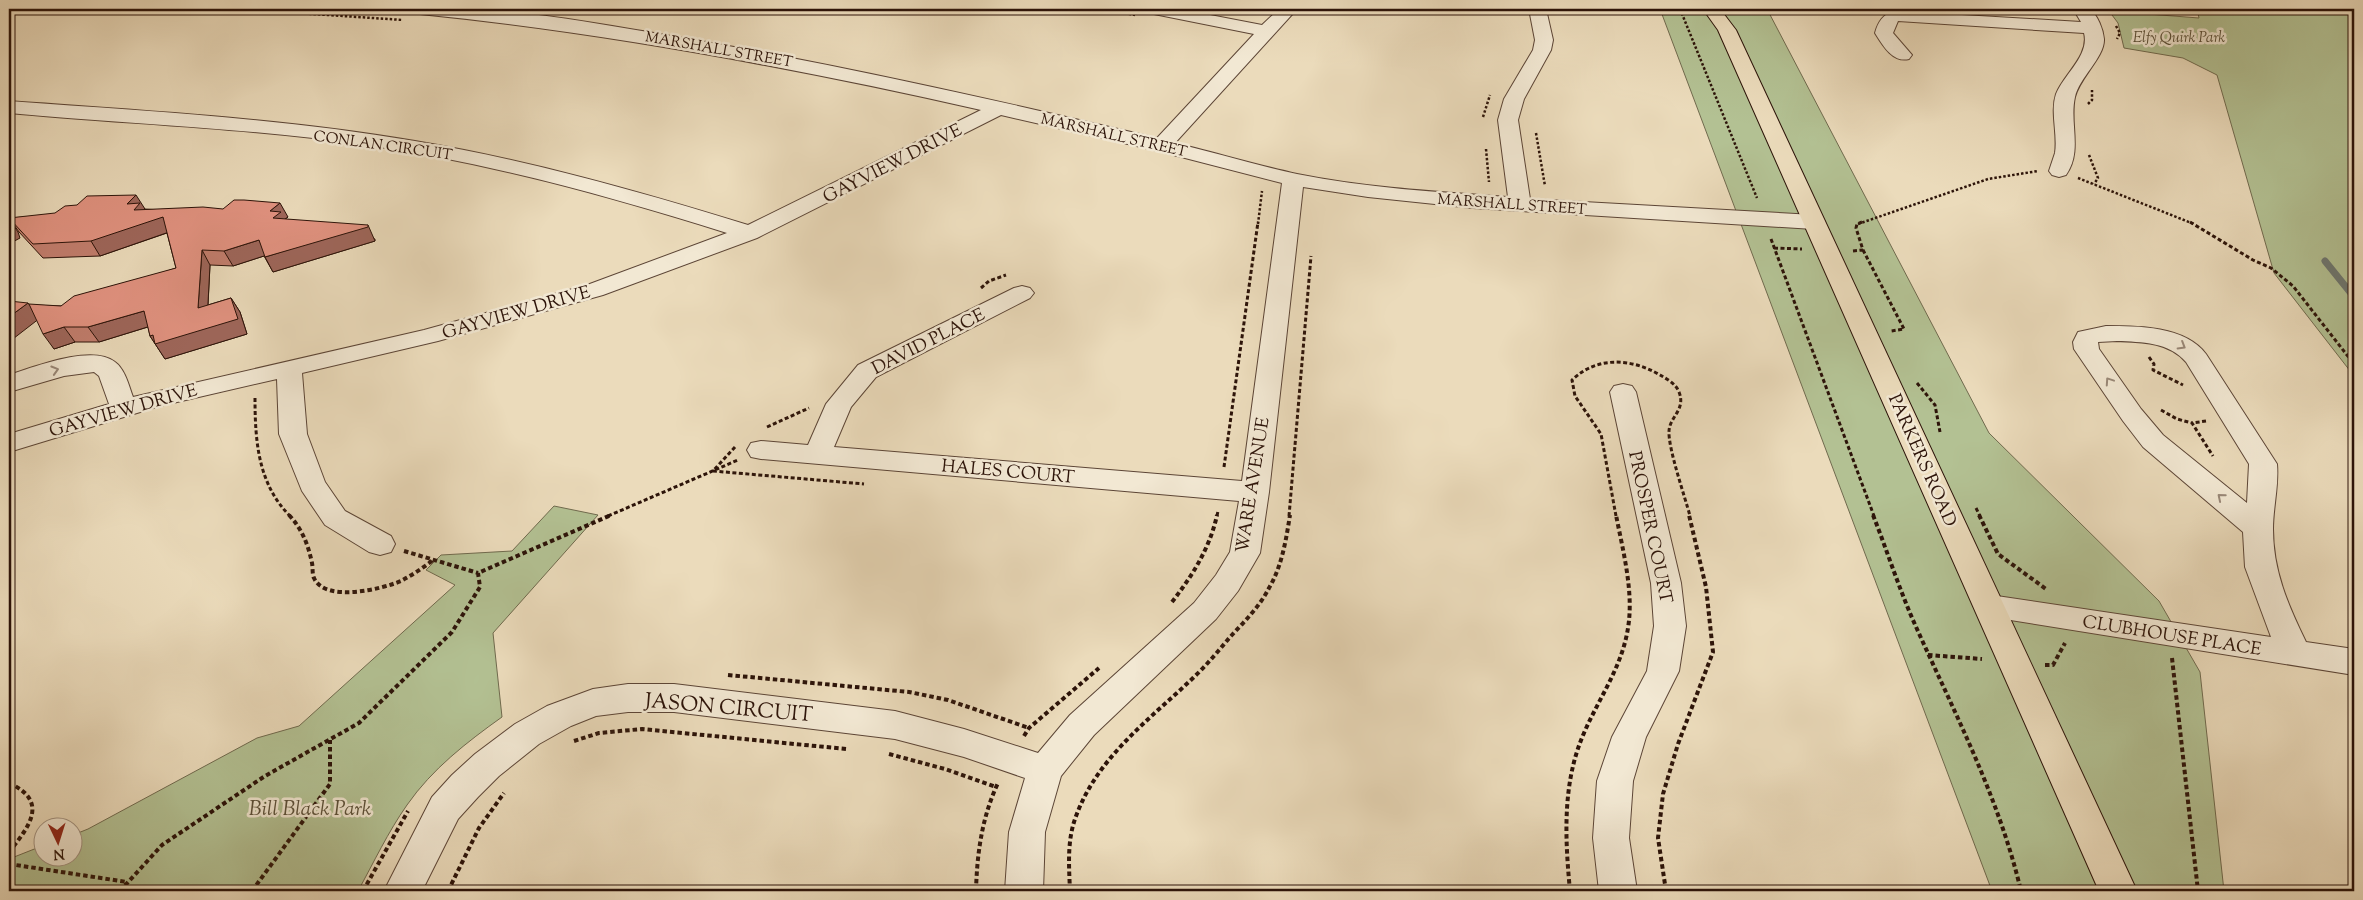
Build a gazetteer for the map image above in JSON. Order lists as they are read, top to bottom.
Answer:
{
  "streets": {
    "main road": ["PARKERS ROAD"],
    "street": [
      "MARSHALL STREET",
      "CONLAN CIRCUIT",
      "GAYVIEW DRIVE",
      "DAVID PLACE",
      "HALES COURT",
      "WARE AVENUE",
      "PROSPER COURT",
      "CLUBHOUSE PLACE",
      "JASON CIRCUIT"
    ]
  },
  "crossings": [
    ["MARSHALL STREET", "GAYVIEW DRIVE"],
    ["MARSHALL STREET", "PARKERS ROAD"],
    ["MARSHALL STREET", "WARE AVENUE"],
    ["CONLAN CIRCUIT", "GAYVIEW DRIVE"],
    ["DAVID PLACE", "HALES COURT"],
    ["PARKERS ROAD", "CLUBHOUSE PLACE"],
    ["HALES COURT", "WARE AVENUE"],
    ["WARE AVENUE", "JASON CIRCUIT"]
  ],
  "parks": ["Elfy Quirk Park", "Bill Black Park"],
  "north": "bottom"
}
